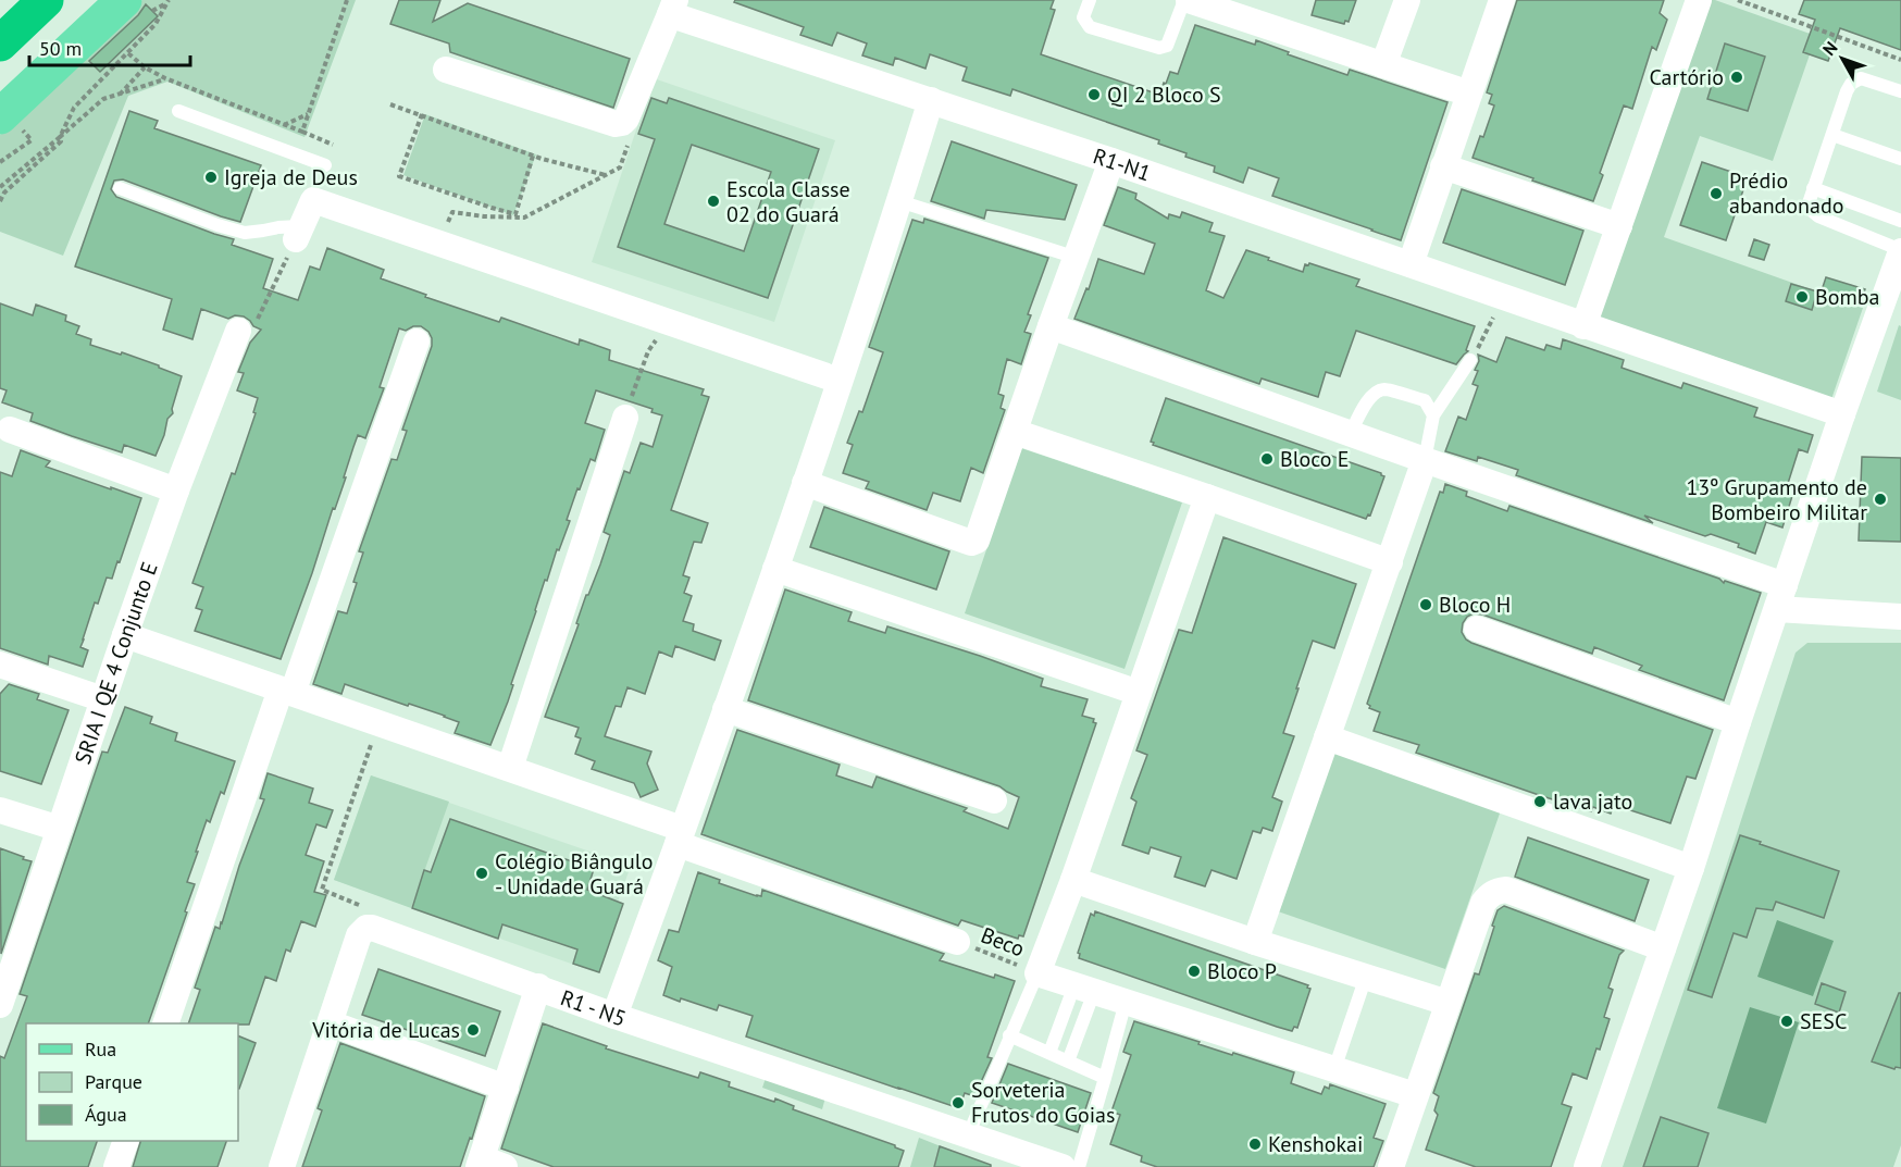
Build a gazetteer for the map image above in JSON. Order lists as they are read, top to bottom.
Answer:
{
  "streets": {
    "street": ["R1-N1", "SRIA I QE 4 Conjunto E", "R1 - N5"],
    "path": ["Beco"]
  },
  "places": [
    "Cartório",
    "QI 2 Bloco S",
    "Igreja de Deus",
    "Prédio abandonado",
    "Escola Classe 02 do Guará",
    "Bomba",
    "Bloco E",
    "13º Grupamento de Bombeiro Militar",
    "Bloco H",
    "lava jato",
    "Colégio Biângulo - Unidade Guará",
    "Bloco P",
    "SESC",
    "Vitória de Lucas",
    "Sorveteria Frutos do Goias",
    "Kenshokai"
  ],
  "legend": ["Rua", "Parque", "Água"],
  "scale_bar": "50 m",
  "north": "top left"
}
